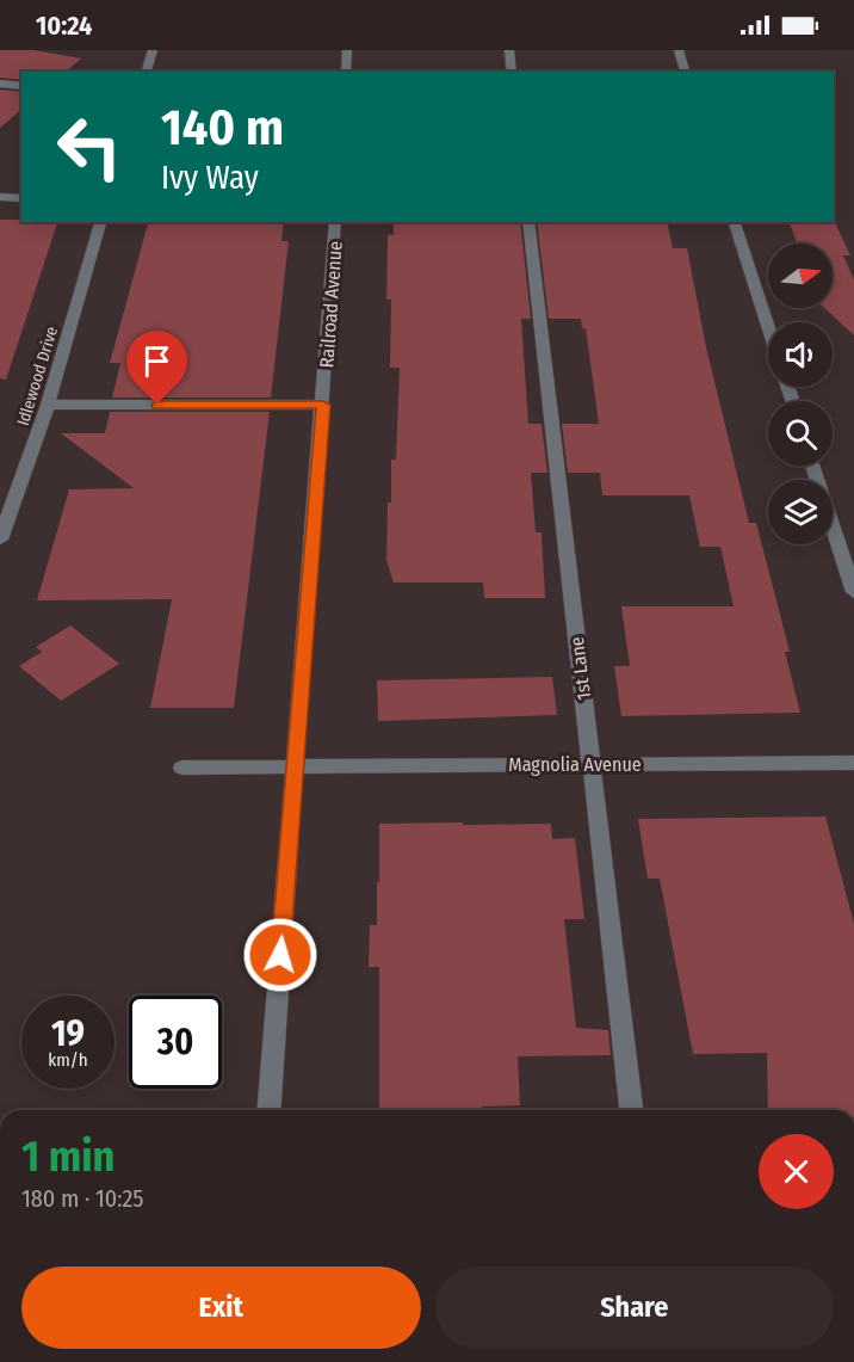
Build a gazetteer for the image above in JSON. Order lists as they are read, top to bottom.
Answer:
{
  "streets": {
    "street": [
      "Railroad Avenue",
      "Idlewood Drive",
      "1st Lane",
      "Magnolia Avenue"
    ]
  },
  "crossings": [
    ["Railroad Avenue", "Magnolia Avenue"],
    ["1st Lane", "Magnolia Avenue"]
  ],
  "north": "right",
  "page": {
    "status": "10:24",
    "turn": ["140 m", "Ivy Way"],
    "speed": "19 km/h",
    "limit": "30",
    "heading": ["1 min", "180 m · 10:25"],
    "buttons": ["Exit", "Share"]
  }
}
